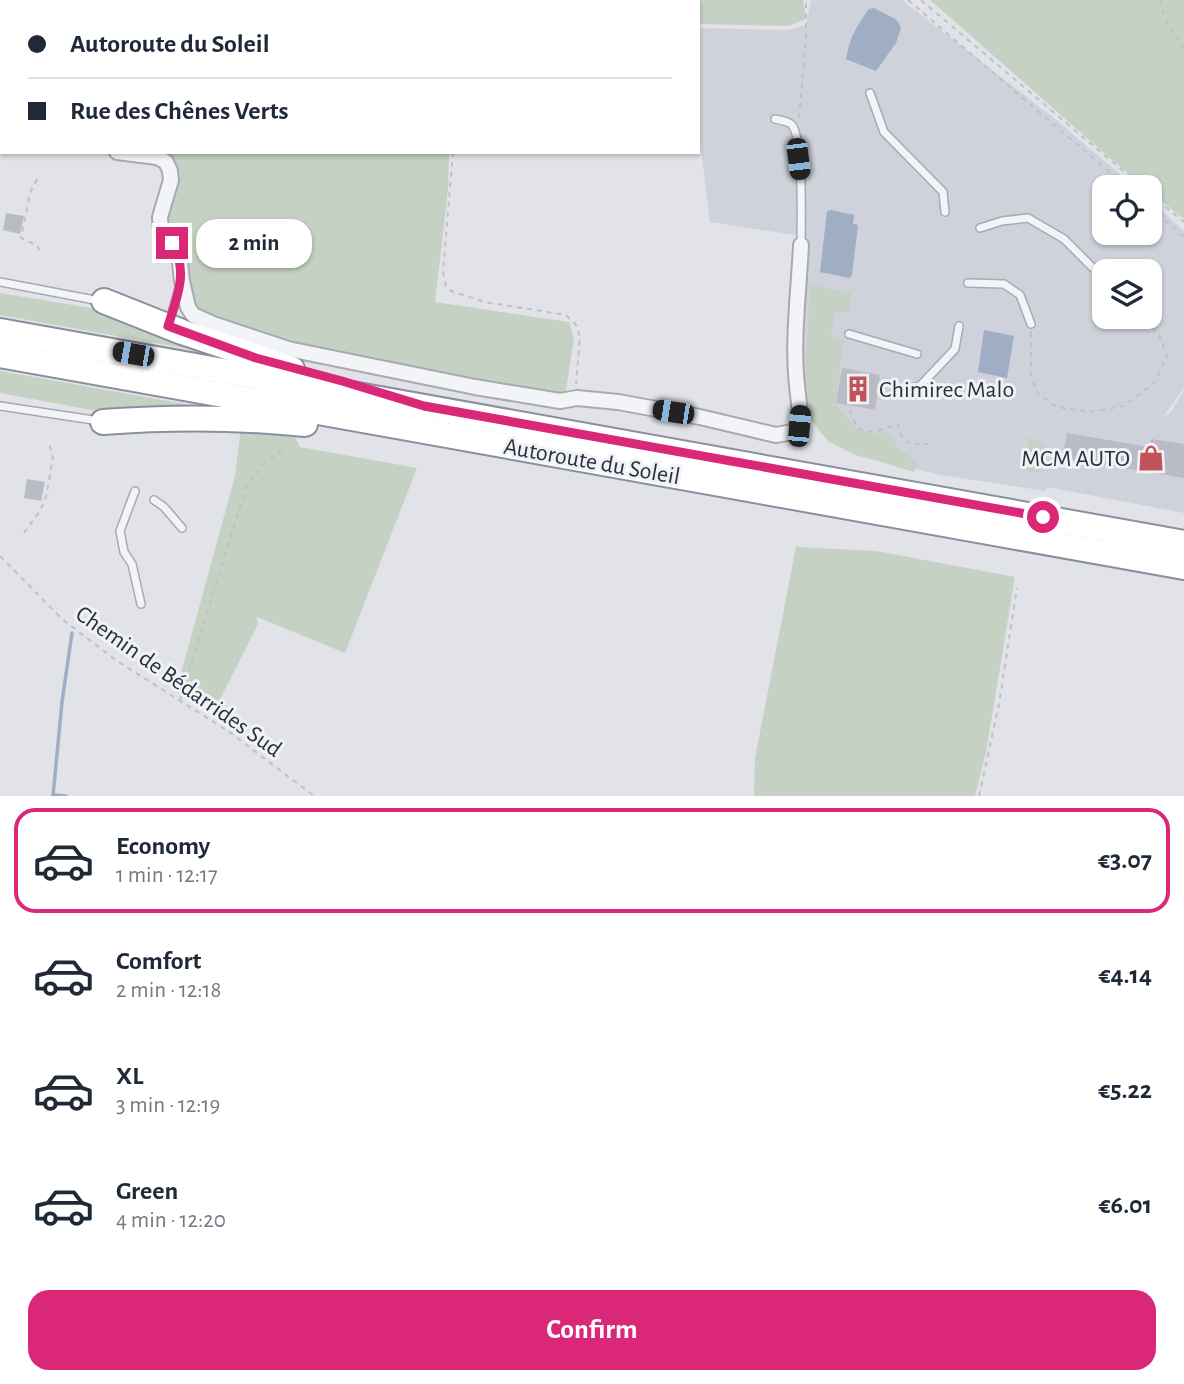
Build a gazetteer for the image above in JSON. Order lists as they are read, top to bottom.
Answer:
{
  "streets": {
    "highway": ["Autoroute du Soleil"],
    "path": ["Chemin de Bédarrides Sud"]
  },
  "places": {
    "building": ["Chimirec Malo"],
    "shop": ["MCM AUTO"]
  },
  "page": {
    "banner": ["Autoroute du Soleil", "Rue des Chênes Verts"],
    "bubble": "2 min",
    "list": [
      {
        "name": "Economy",
        "note": "1 min · 12:17",
        "value": "€3.07"
      },
      {
        "name": "Comfort",
        "note": "2 min · 12:18",
        "value": "€4.14"
      },
      {
        "name": "XL",
        "note": "3 min · 12:19",
        "value": "€5.22"
      },
      {
        "name": "Green",
        "note": "4 min · 12:20",
        "value": "€6.01"
      }
    ],
    "buttons": "Confirm"
  }
}
